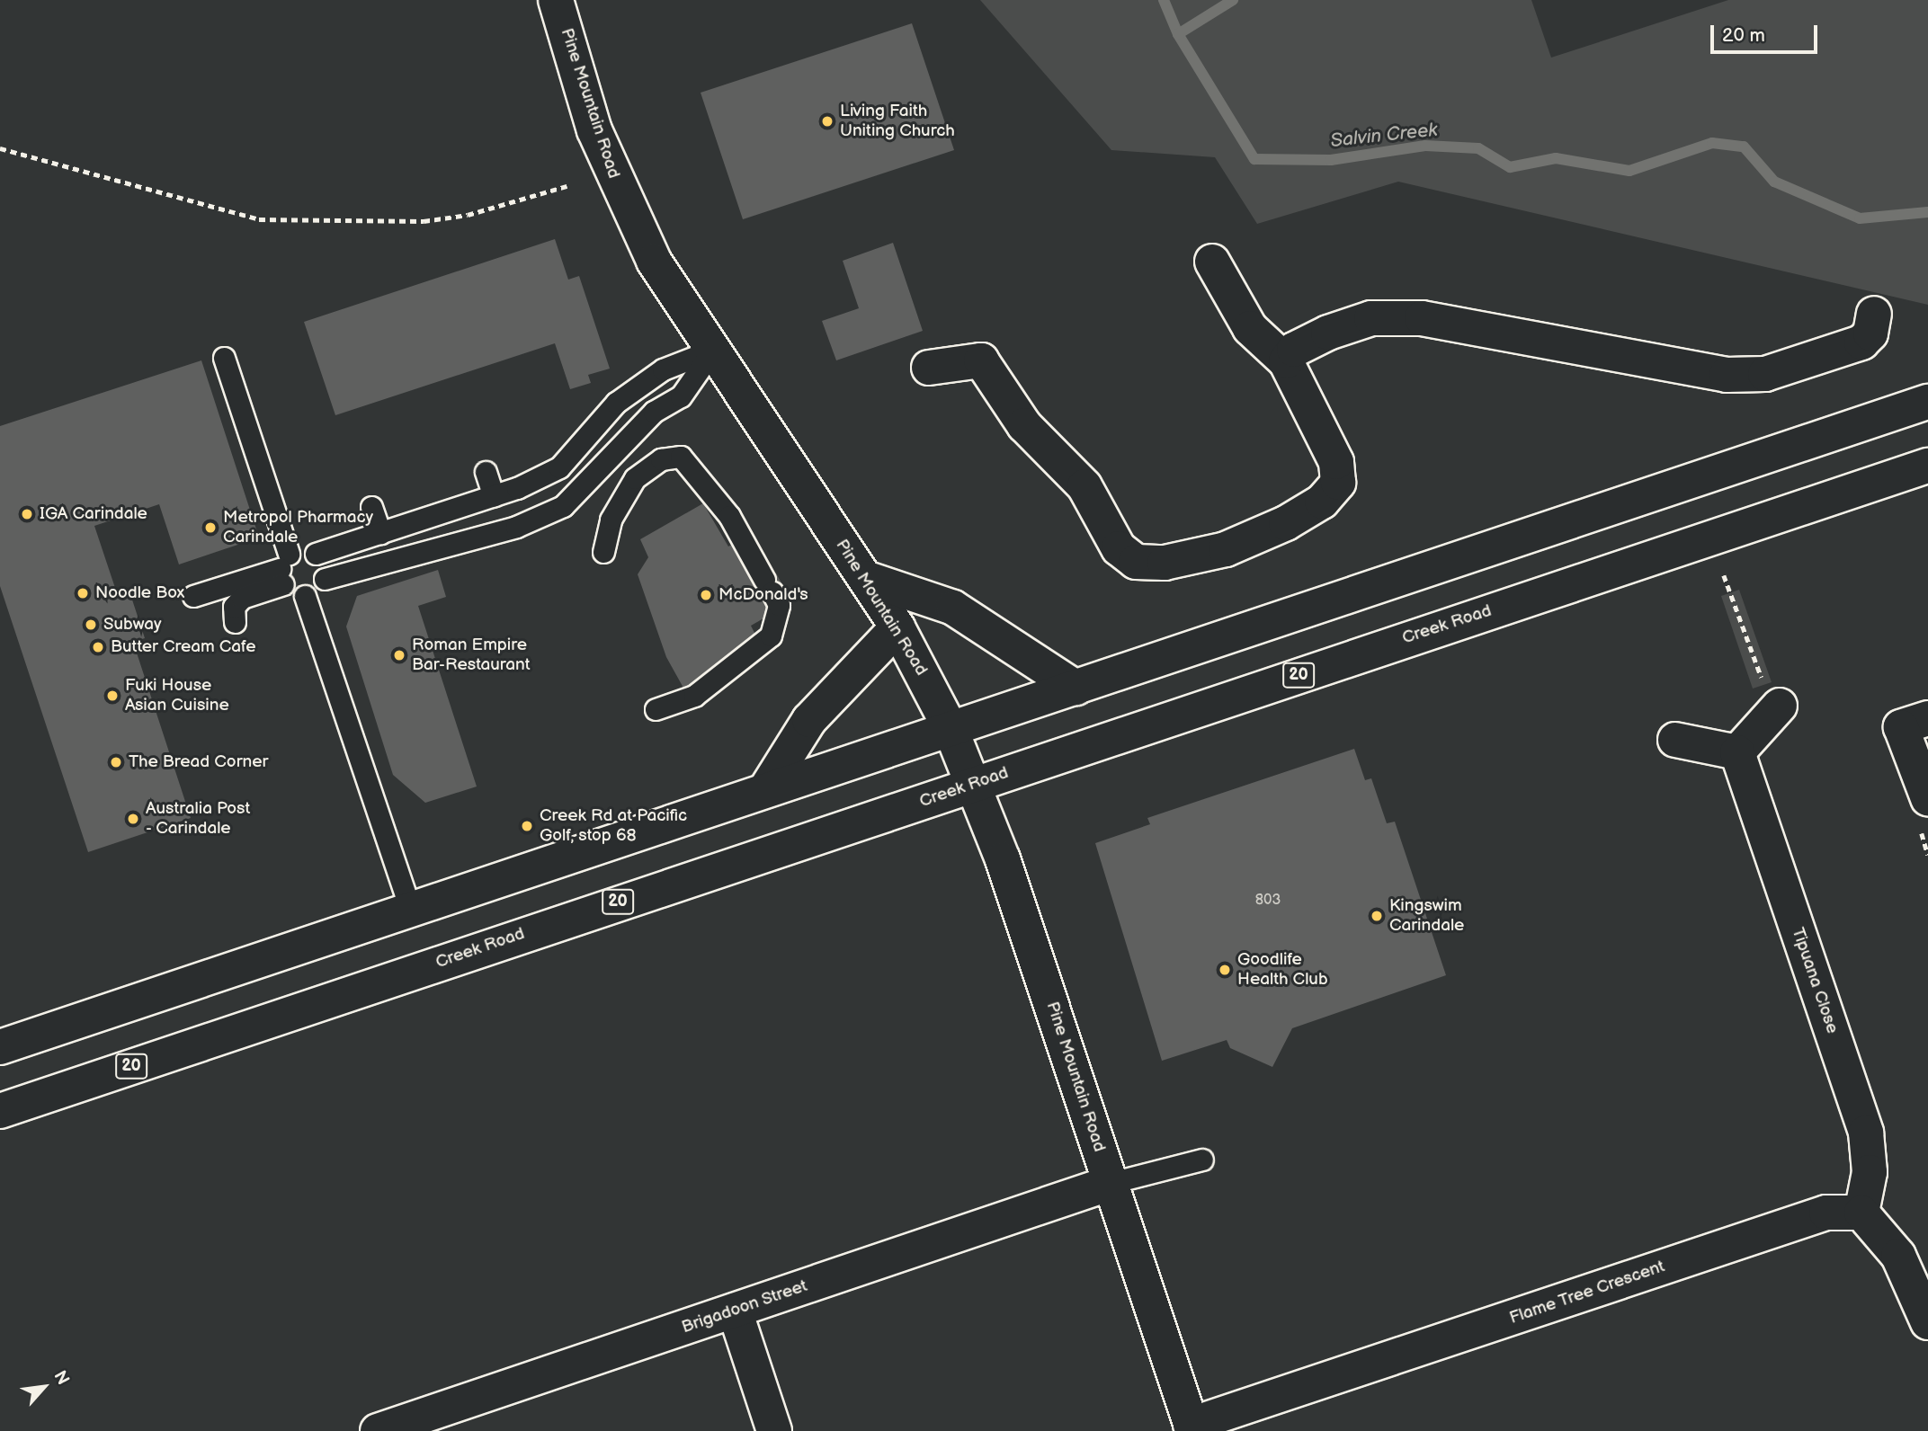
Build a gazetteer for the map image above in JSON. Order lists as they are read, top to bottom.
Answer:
{
  "streets": {
    "main road": [
      "Pine Mountain Road",
      "Creek Road",
      "20",
      "Tipuana Close",
      "Flame Tree Crescent",
      "Brigadoon Street"
    ]
  },
  "crossings": [
    ["Pine Mountain Road", "Creek Road"],
    ["Pine Mountain Road", "Flame Tree Crescent"],
    ["Pine Mountain Road", "Brigadoon Street"],
    ["Tipuana Close", "Flame Tree Crescent"]
  ],
  "water": ["Salvin Creek"],
  "places": [
    "Living Faith Uniting Church",
    "IGA Carindale",
    "Metropol Pharmacy Carindale",
    "Noodle Box",
    "McDonald's",
    "Subway",
    "Butter Cream Cafe",
    "Roman Empire Bar-Restaurant",
    "Fuki House Asian Cuisine",
    "The Bread Corner",
    "Australia Post - Carindale",
    "Creek Rd at Pacific Golf, stop 68",
    "Kingswim Carindale",
    "Goodlife Health Club"
  ],
  "house_numbers": ["803"],
  "scale_bar": "20 m",
  "north": "top right"
}
